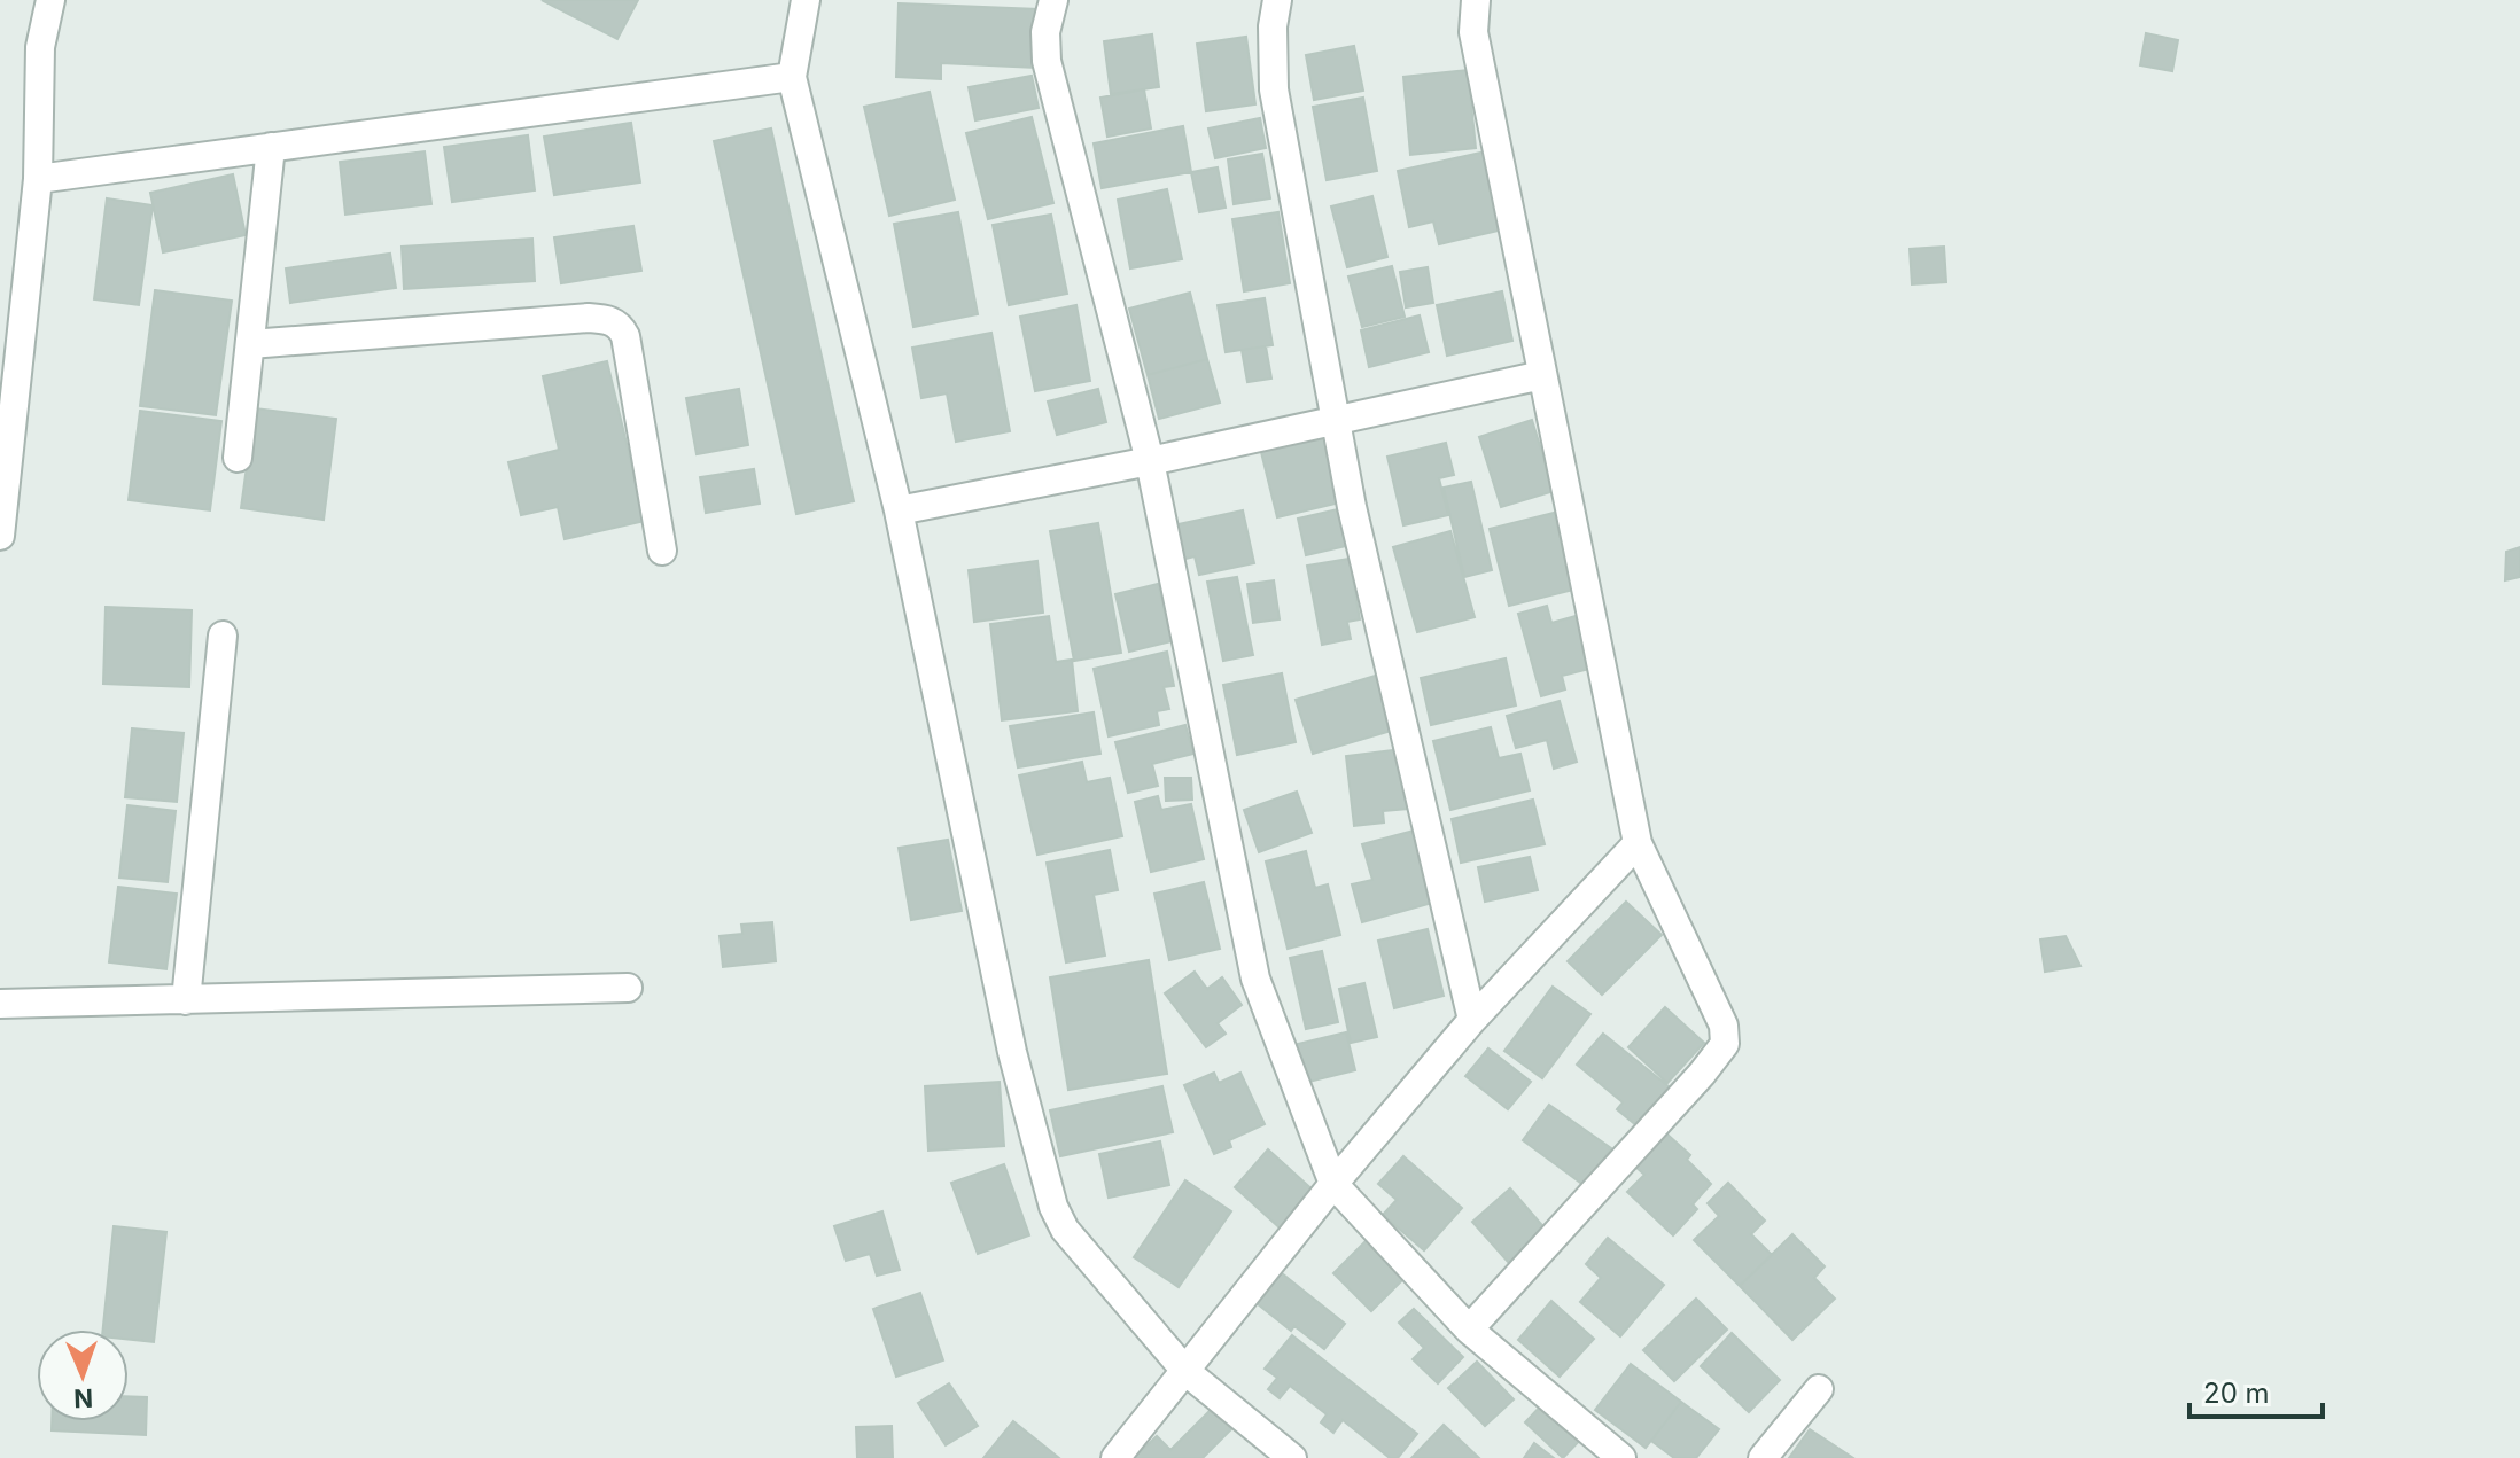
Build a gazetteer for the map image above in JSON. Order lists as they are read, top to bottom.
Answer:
{
  "scale_bar": "20 m",
  "north": "bottom"
}
